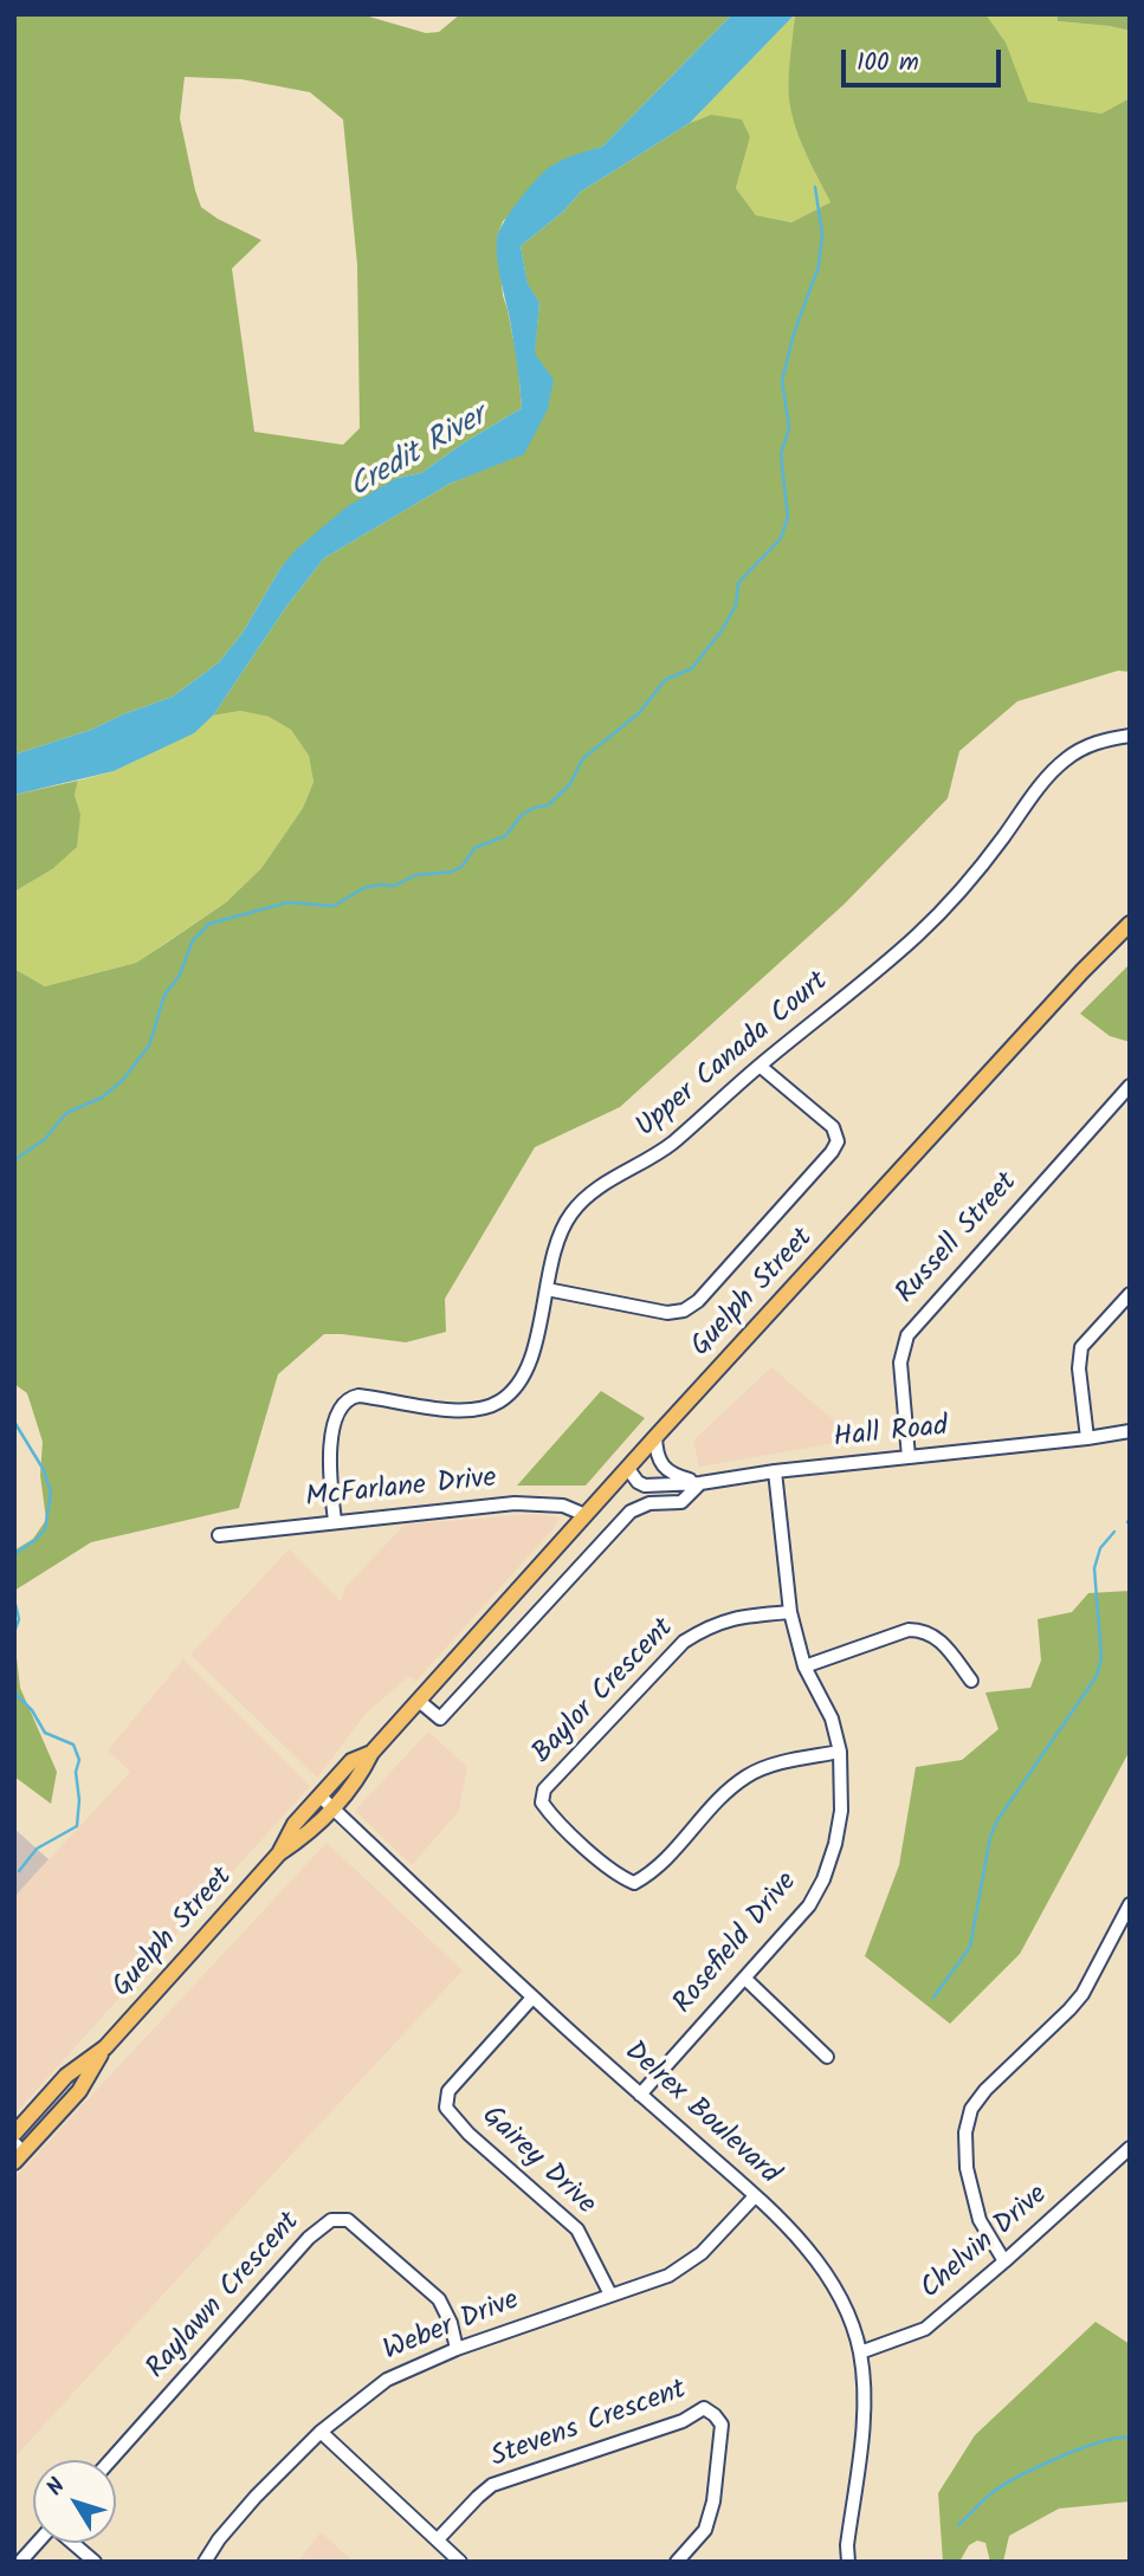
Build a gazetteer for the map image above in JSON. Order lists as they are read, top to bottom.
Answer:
{
  "streets": {
    "main road": ["Guelph Street"],
    "street": [
      "Upper Canada Court",
      "Russell Street",
      "Hall Road",
      "McFarlane Drive",
      "Baylor Crescent",
      "Rosefield Drive",
      "Delrex Boulevard",
      "Gairey Drive",
      "Chelvin Drive",
      "Raylawn Crescent",
      "Weber Drive",
      "Stevens Crescent"
    ]
  },
  "crossings": [
    ["Upper Canada Court", "McFarlane Drive"],
    ["Russell Street", "Hall Road"],
    ["Guelph Street", "Hall Road"],
    ["Guelph Street", "McFarlane Drive"],
    ["Guelph Street", "Delrex Boulevard"],
    ["Hall Road", "Rosefield Drive"],
    ["Baylor Crescent", "Rosefield Drive"],
    ["Rosefield Drive", "Delrex Boulevard"],
    ["Delrex Boulevard", "Gairey Drive"],
    ["Delrex Boulevard", "Chelvin Drive"],
    ["Delrex Boulevard", "Weber Drive"],
    ["Gairey Drive", "Weber Drive"],
    ["Raylawn Crescent", "Weber Drive"]
  ],
  "water": ["Credit River"],
  "scale_bar": "100 m",
  "north": "top left"
}
